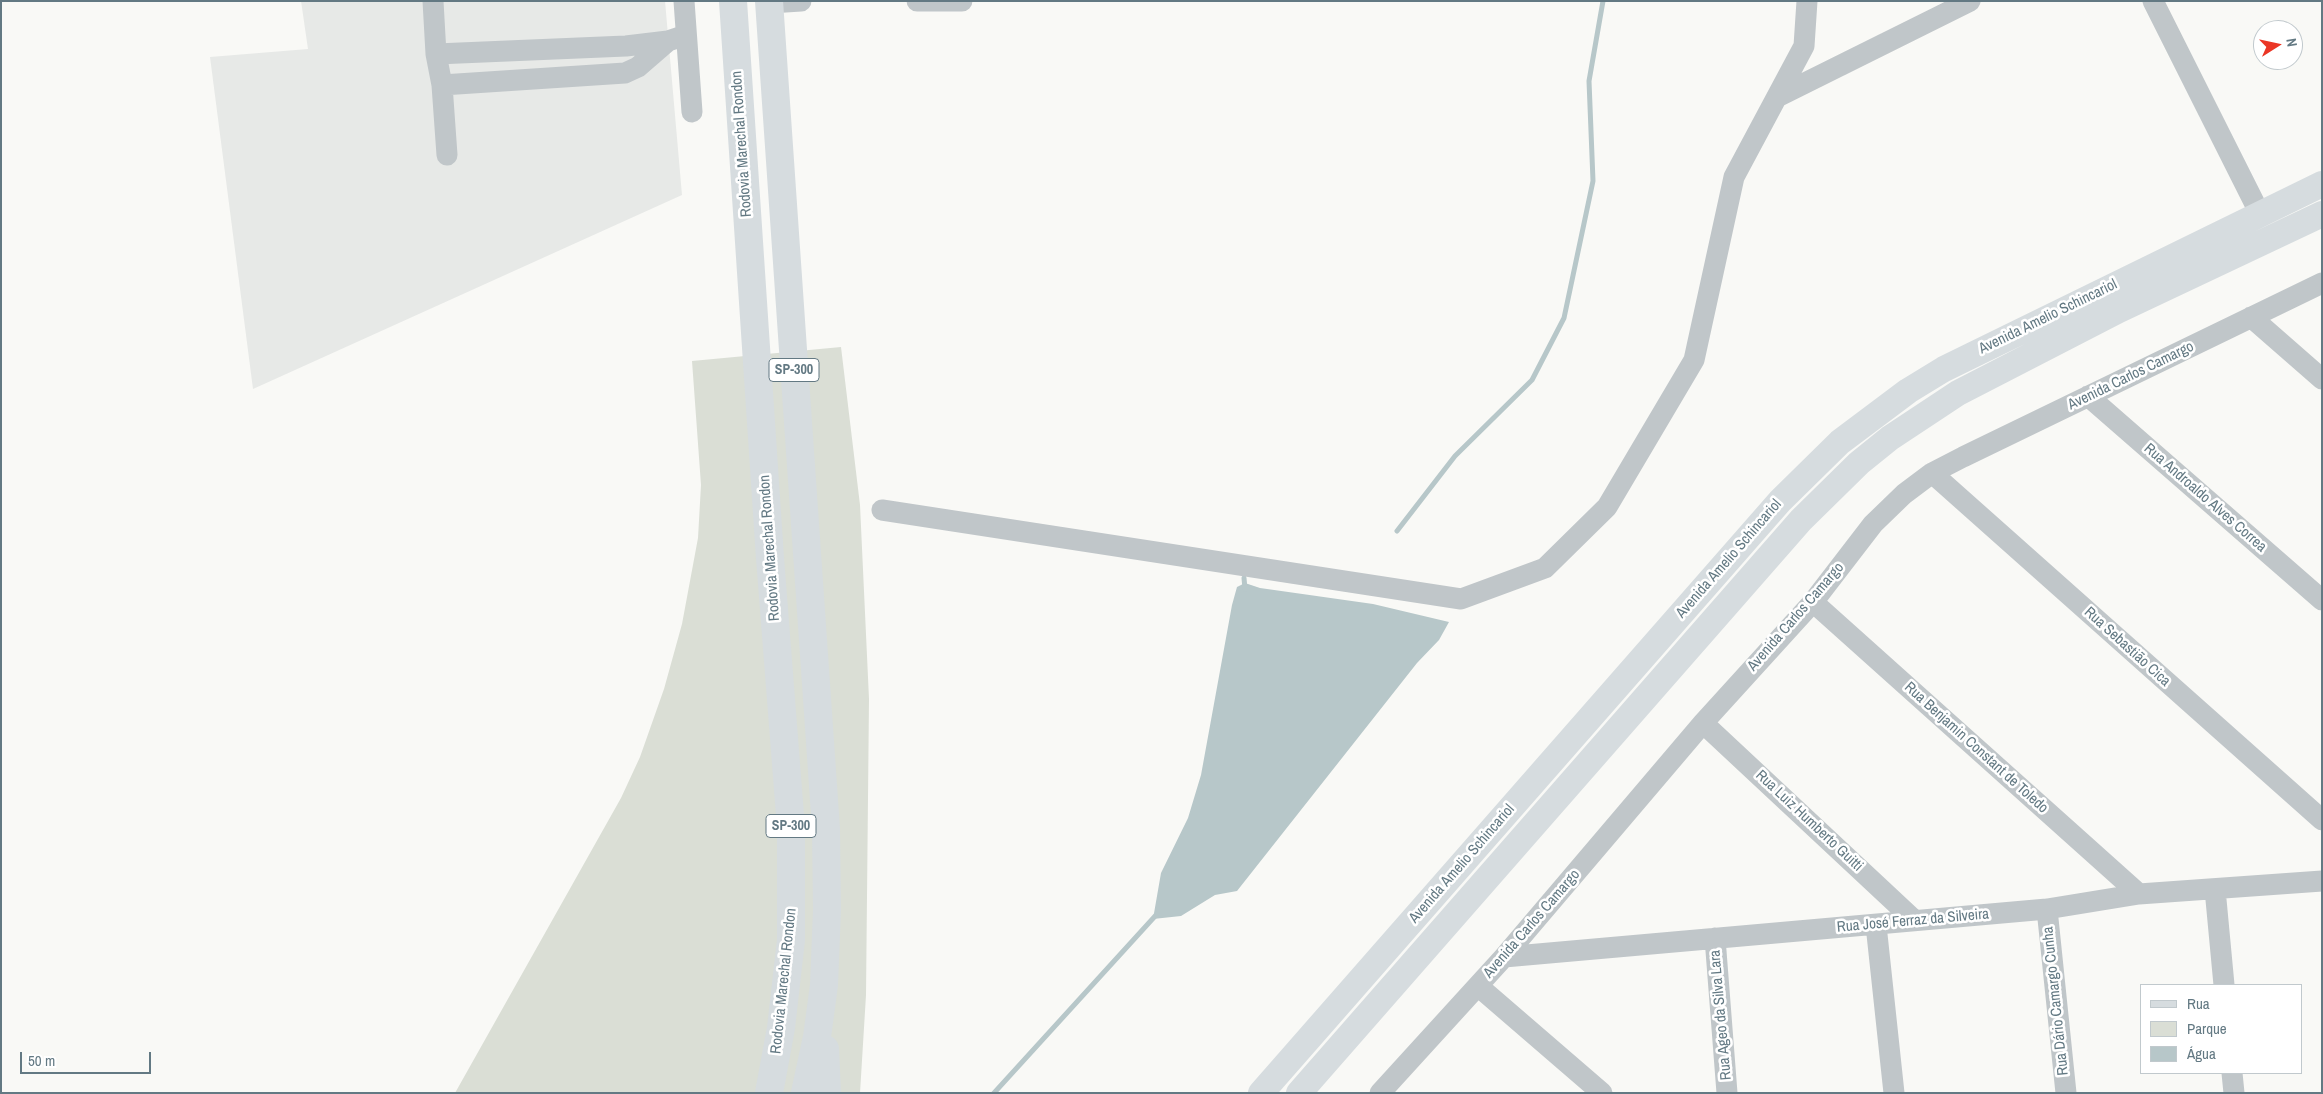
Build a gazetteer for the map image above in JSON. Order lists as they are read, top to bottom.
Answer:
{
  "streets": {
    "highway": ["Rodovia Marechal Rondon", "SP-300"],
    "main road": ["Avenida Amelio Schincariol"],
    "street": [
      "Avenida Carlos Camargo",
      "Rua Androaldo Alves Correa",
      "Rua Sebastião Cica",
      "Rua Benjamin Constant de Toledo",
      "Rua Luiz Humberto Guitti",
      "Rua José Ferraz da Silveira",
      "Rua Dário Camargo Cunha",
      "Rua Ageo da Silva Lara"
    ]
  },
  "crossings": [
    ["Avenida Carlos Camargo", "Rua Androaldo Alves Correa"],
    ["Avenida Carlos Camargo", "Rua Sebastião Cica"],
    ["Avenida Carlos Camargo", "Rua Benjamin Constant de Toledo"],
    ["Avenida Carlos Camargo", "Rua Luiz Humberto Guitti"],
    ["Avenida Carlos Camargo", "Rua José Ferraz da Silveira"],
    ["Rua Benjamin Constant de Toledo", "Rua José Ferraz da Silveira"],
    ["Rua Luiz Humberto Guitti", "Rua José Ferraz da Silveira"],
    ["Rua José Ferraz da Silveira", "Rua Dário Camargo Cunha"],
    ["Rua José Ferraz da Silveira", "Rua Ageo da Silva Lara"]
  ],
  "legend": ["Rua", "Parque", "Água"],
  "scale_bar": "50 m",
  "north": "right"
}
